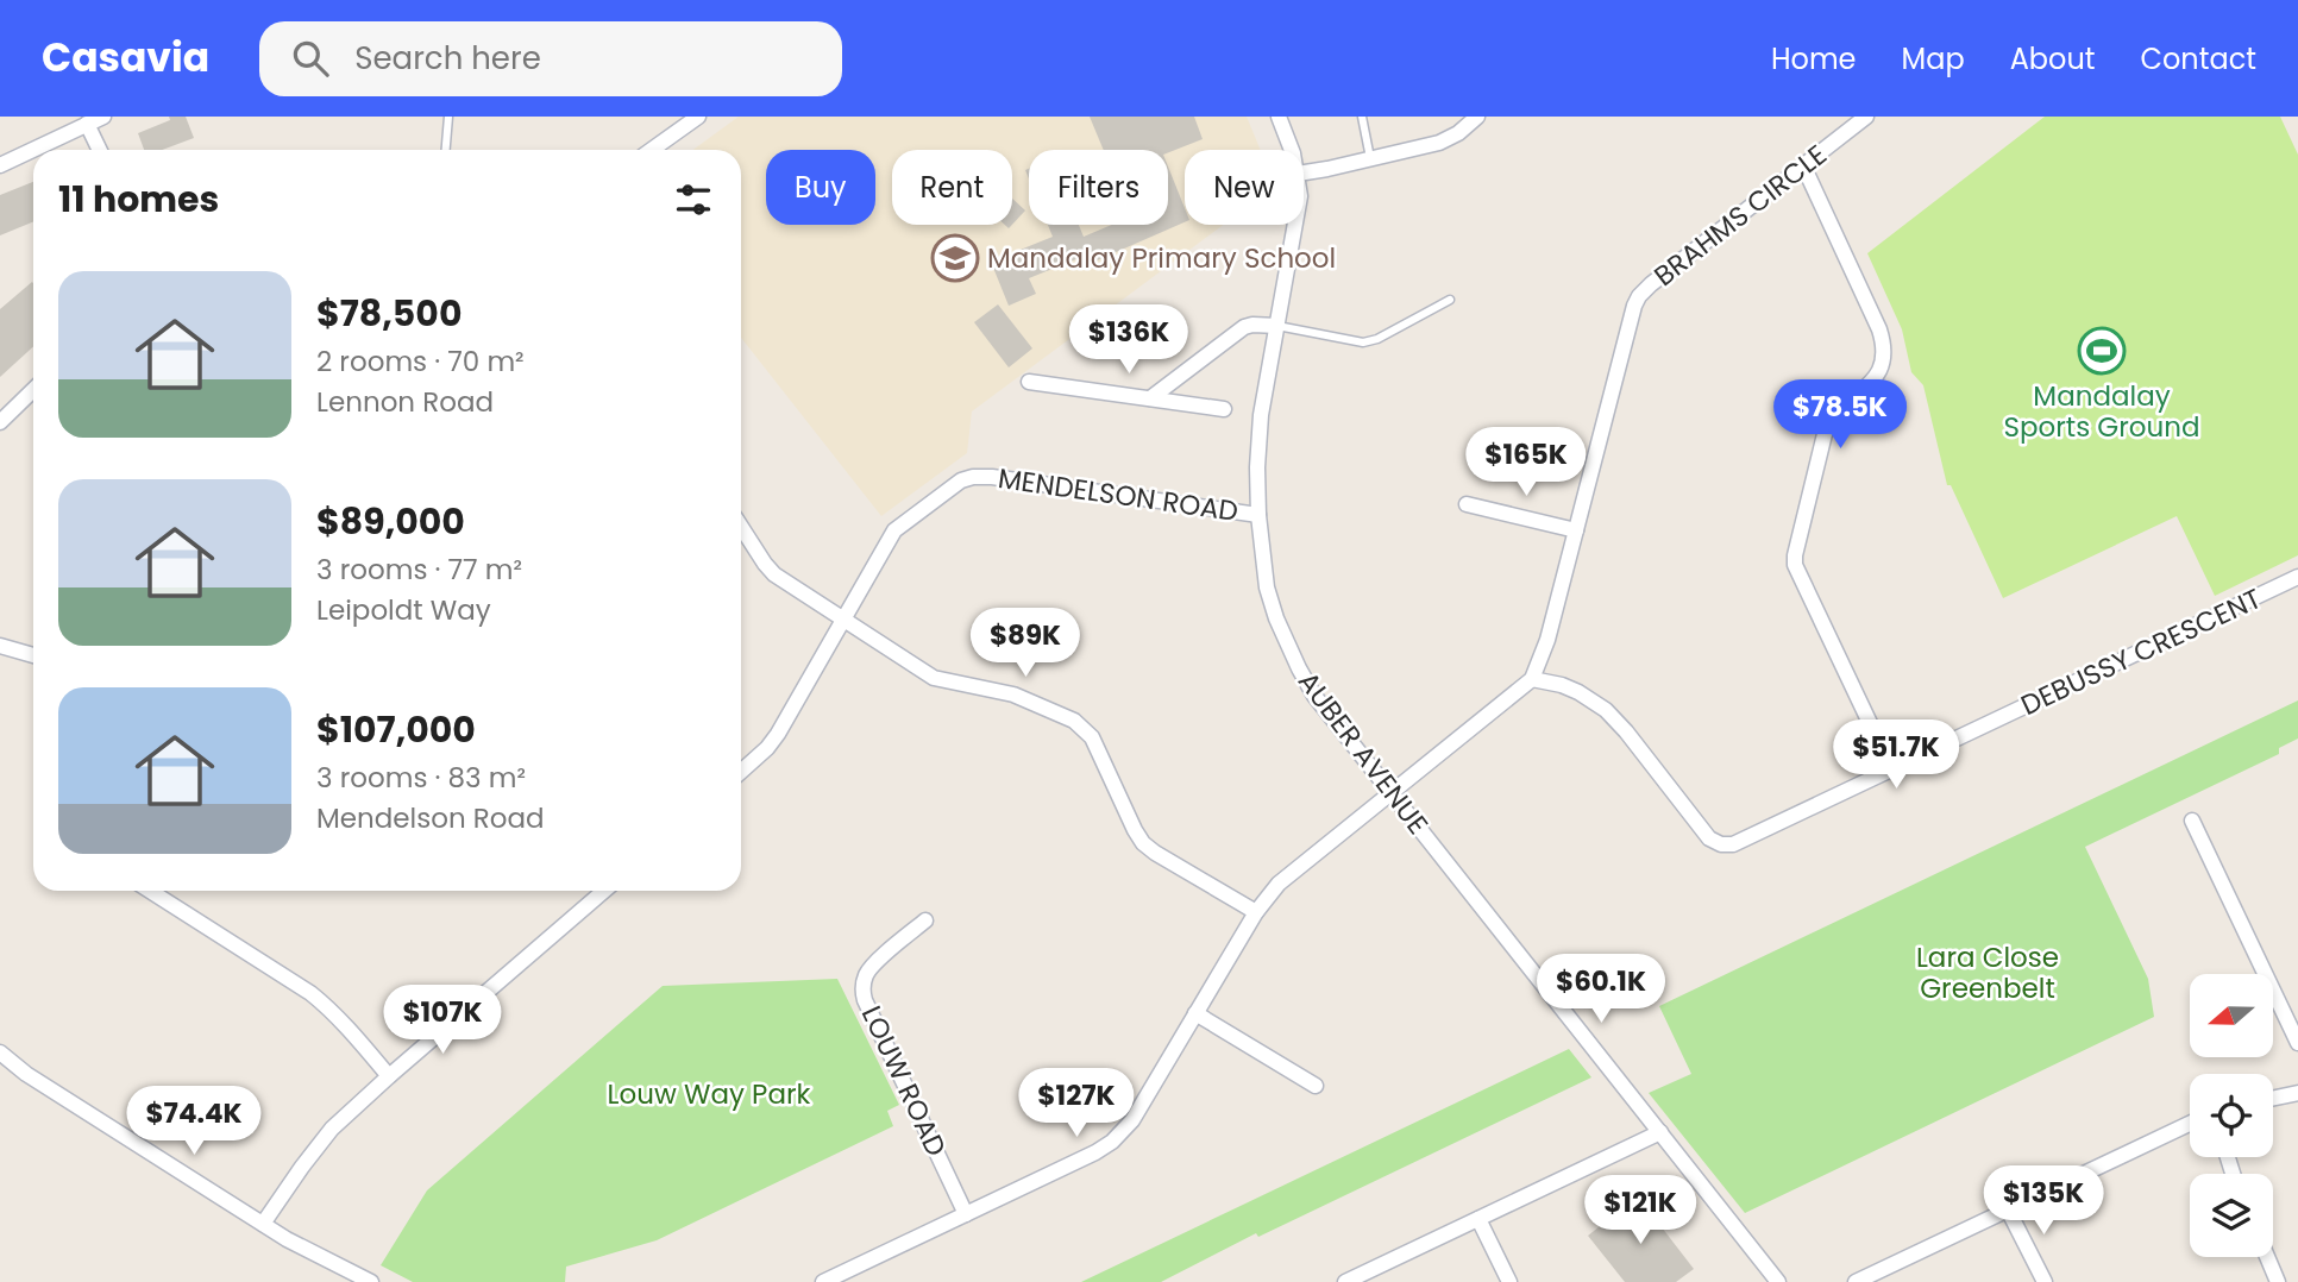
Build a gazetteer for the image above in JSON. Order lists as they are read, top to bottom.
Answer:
{
  "streets": {
    "street": [
      "BRAHMS CIRCLE",
      "MENDELSON ROAD",
      "DEBUSSY CRESCENT",
      "AUBER AVENUE",
      "LOUW ROAD"
    ]
  },
  "crossings": [
    ["BRAHMS CIRCLE", "DEBUSSY CRESCENT"],
    ["BRAHMS CIRCLE", "AUBER AVENUE"],
    ["BRAHMS CIRCLE", "LOUW ROAD"],
    ["MENDELSON ROAD", "AUBER AVENUE"]
  ],
  "parks": ["Lara Close Greenbelt", "Louw Way Park"],
  "places": {
    "school or university": ["Mandalay Primary School"],
    "sports": ["Mandalay Sports Ground"]
  },
  "north": "left",
  "page": {
    "header": "Casavia",
    "search": "Search here",
    "nav": [
      "Home",
      "Map",
      "About",
      "Contact"
    ],
    "chip": [
      "Buy",
      "Rent",
      "Filters",
      "New"
    ],
    "heading": "11 homes",
    "list": [
      {
        "name": "$78,500",
        "note": "2 rooms · 70 m² · Lennon Road"
      },
      {
        "name": "$89,000",
        "note": "3 rooms · 77 m² · Leipoldt Way"
      },
      {
        "name": "$107,000",
        "note": "3 rooms · 83 m² · Mendelson Road"
      }
    ],
    "price": [
      "$136K",
      "$78.5K",
      "$165K",
      "$89K",
      "$51.7K",
      "$60.1K",
      "$107K",
      "$127K",
      "$74.4K",
      "$135K",
      "$121K"
    ]
  }
}
